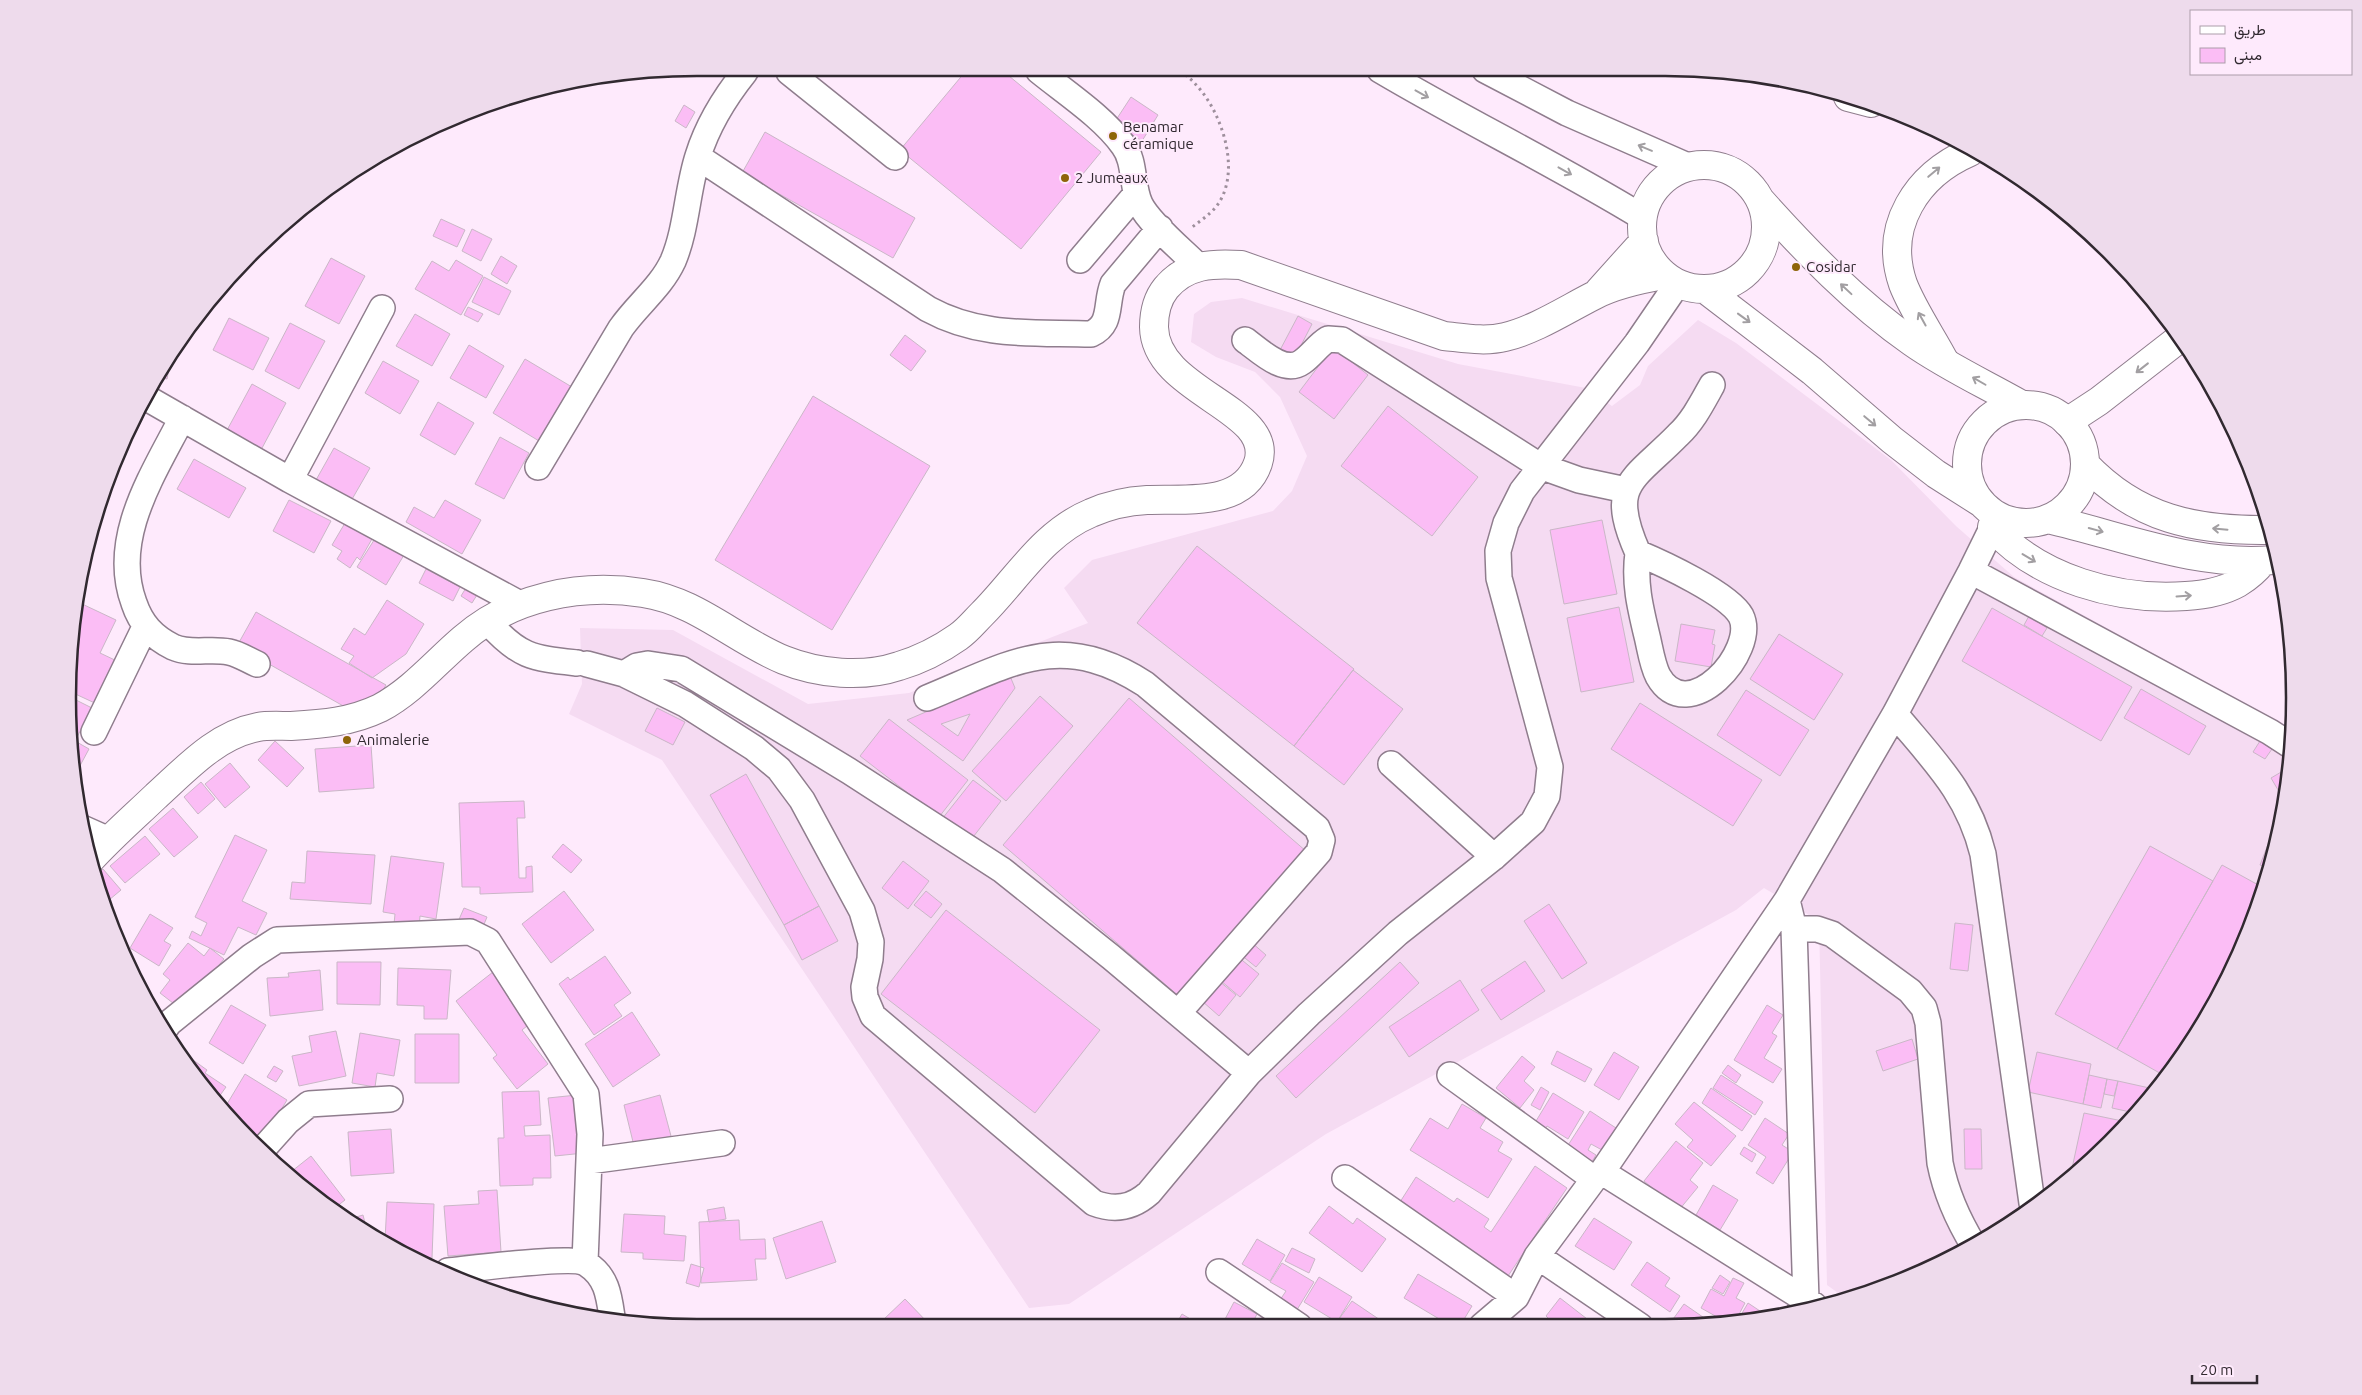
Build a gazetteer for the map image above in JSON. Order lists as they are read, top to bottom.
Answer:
{
  "places": [
    "Benamar céramique",
    "2 Jumeaux",
    "Cosidar",
    "Animalerie"
  ],
  "legend": ["طريق", "مبنى"],
  "scale_bar": "20 m"
}
